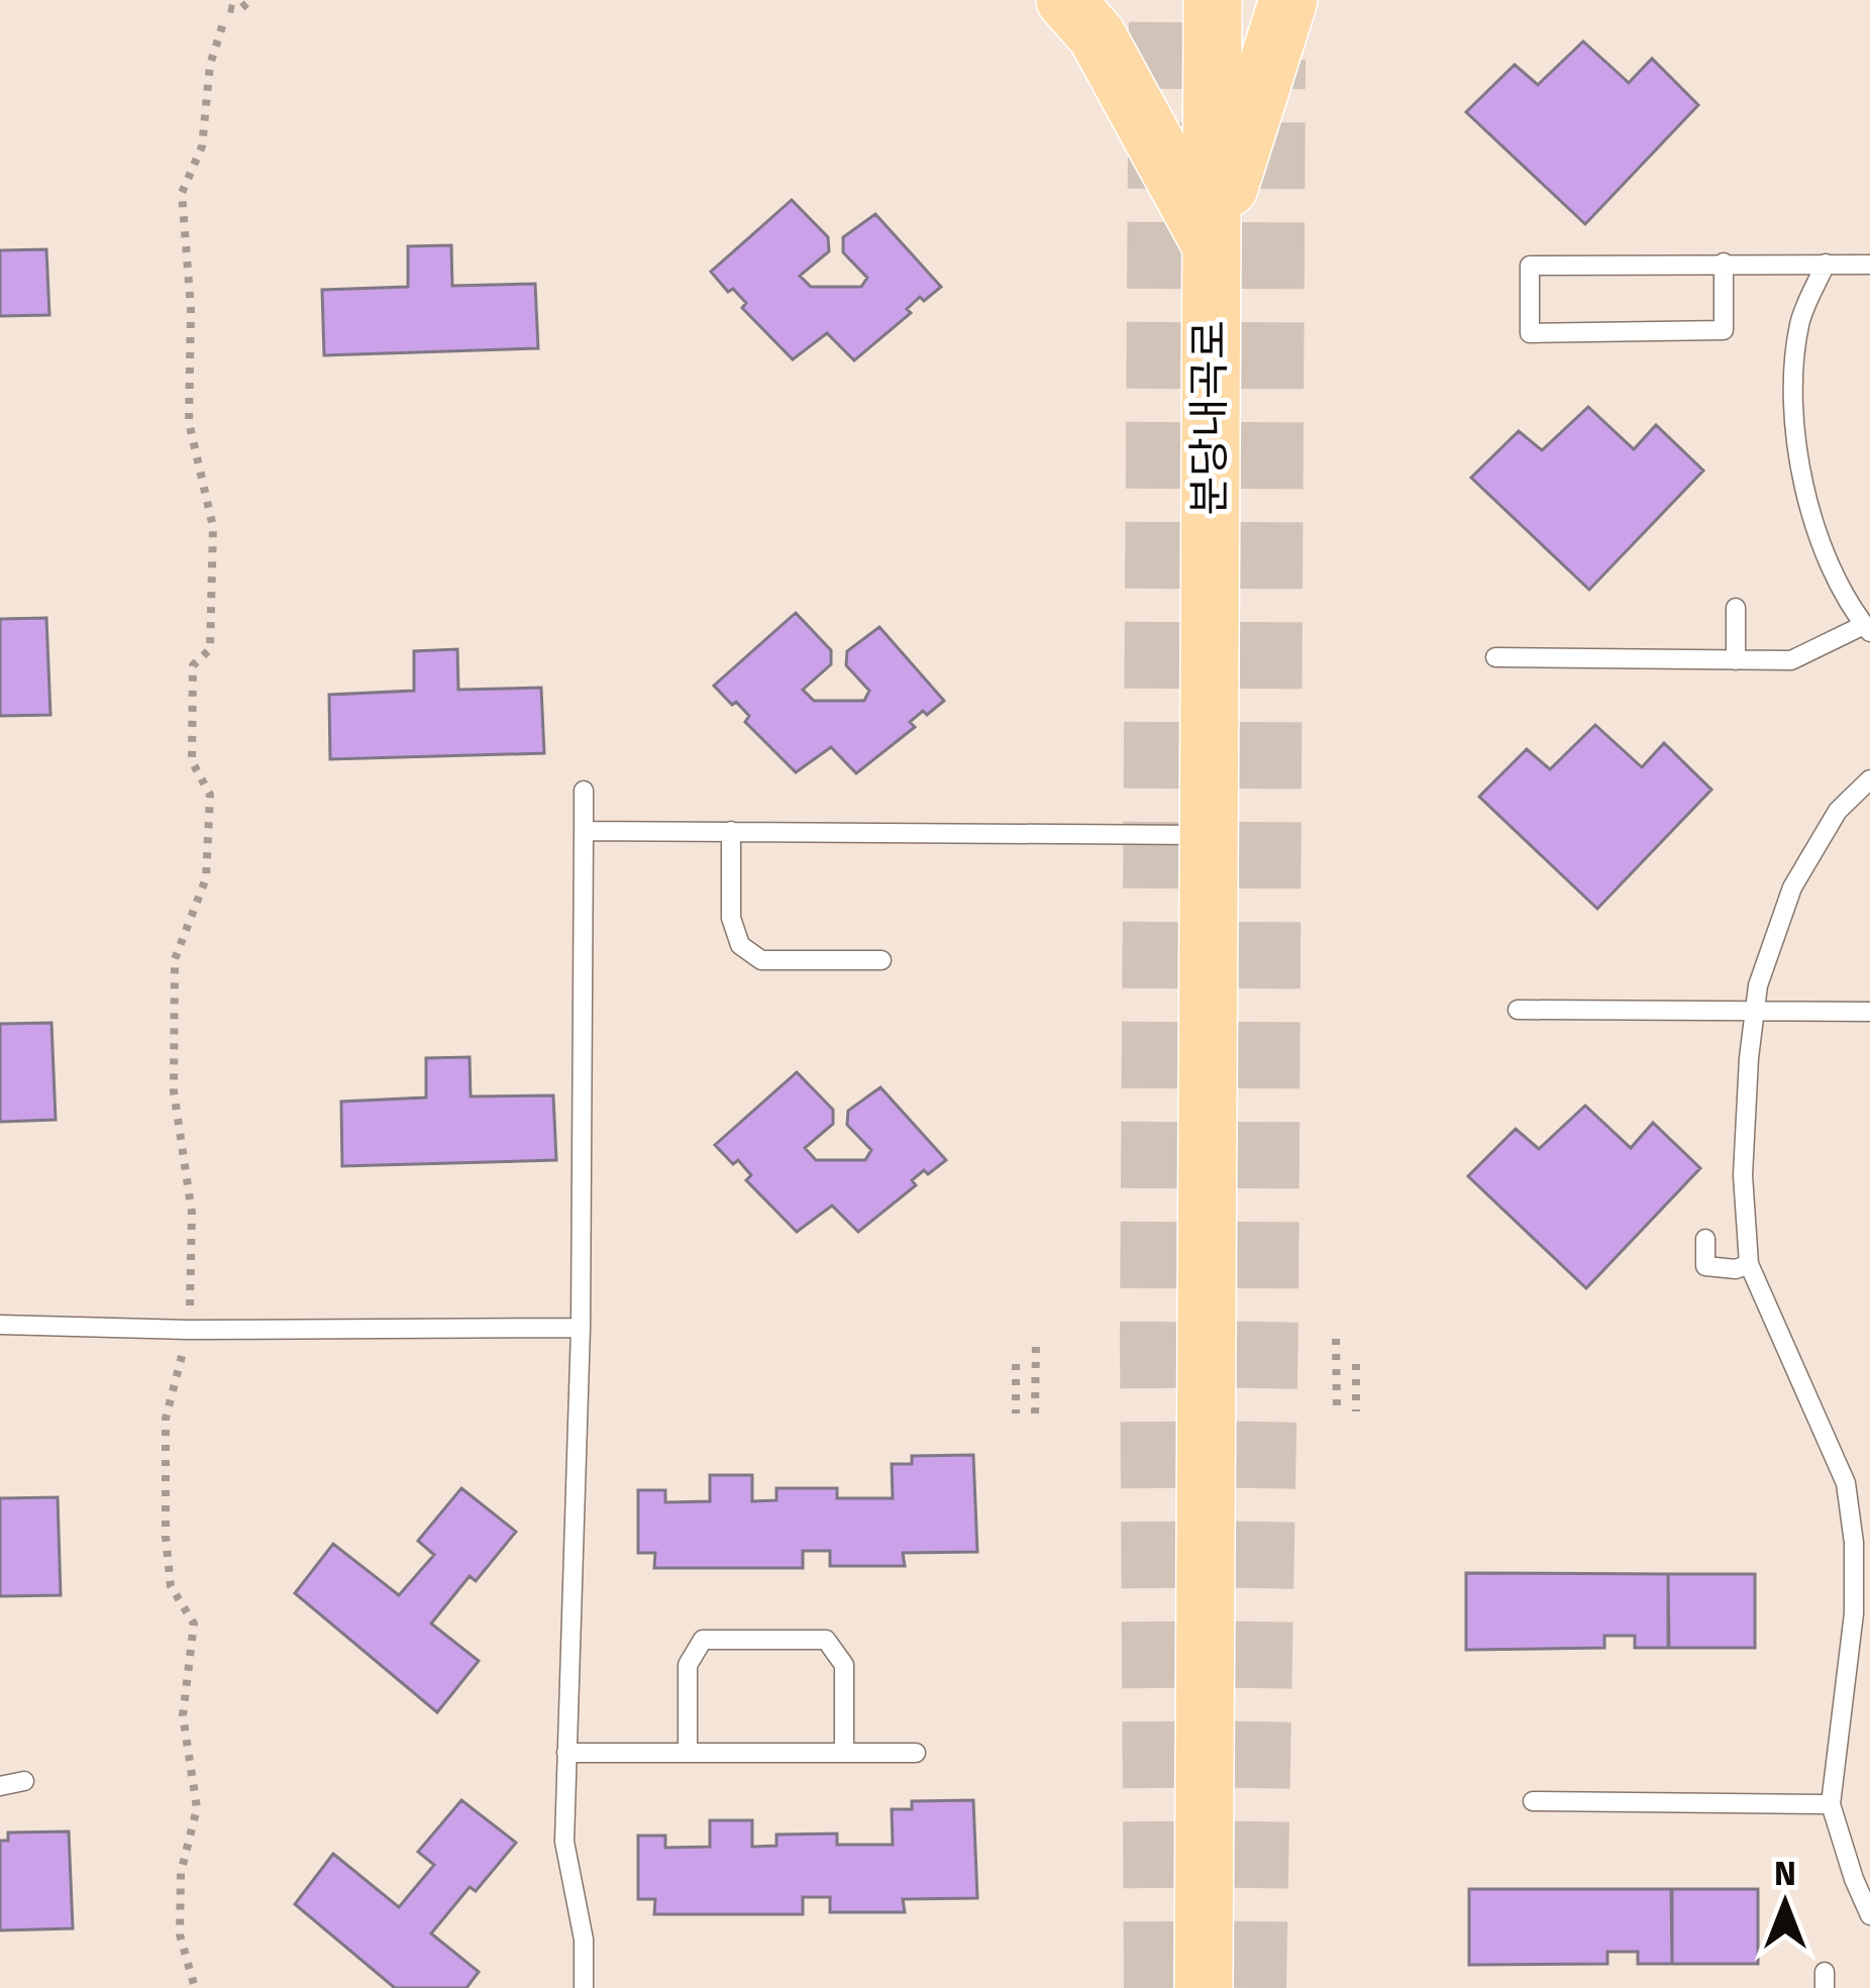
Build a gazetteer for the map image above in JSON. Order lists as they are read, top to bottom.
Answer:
{
  "streets": {
    "main road": ["분당내곡로"]
  },
  "north": "top"
}
